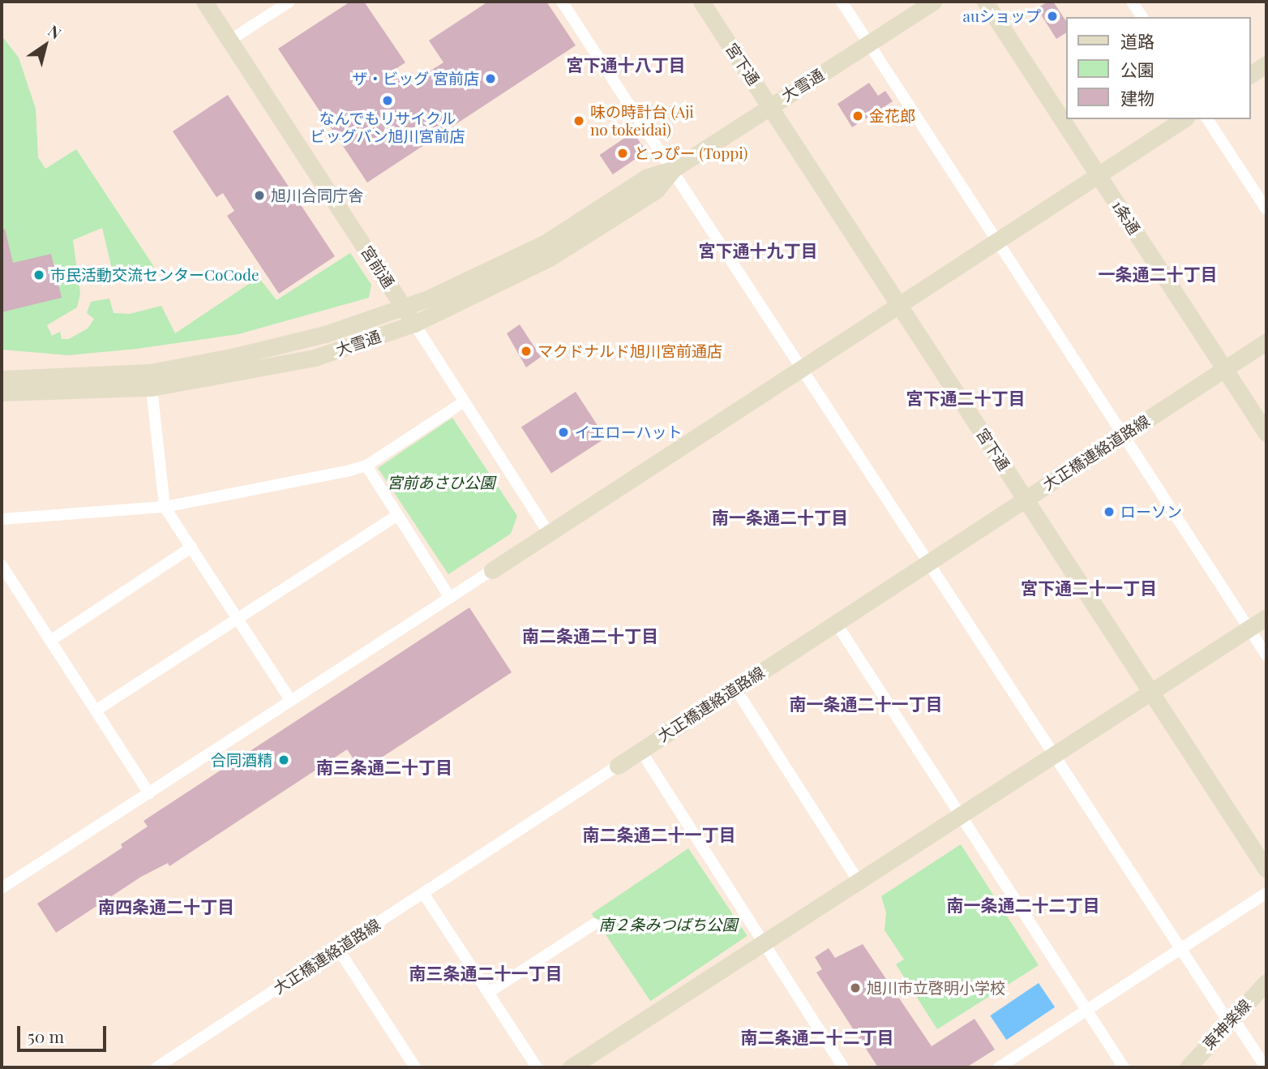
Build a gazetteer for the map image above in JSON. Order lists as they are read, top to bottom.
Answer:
{
  "streets": {
    "street": [
      "宮下通",
      "大雪通",
      "1条通",
      "宮前通",
      "大正橋連絡道路線",
      "東神楽線"
    ]
  },
  "crossings": [
    ["宮下通", "大雪通"],
    ["宮下通", "大正橋連絡道路線"],
    ["大雪通", "宮前通"],
    ["1条通", "大正橋連絡道路線"]
  ],
  "districts": [
    "宮下通十八丁目",
    "宮下通十九丁目",
    "一条通二十丁目",
    "宮下通二十丁目",
    "南一条通二十丁目",
    "宮下通二十一丁目",
    "南二条通二十丁目",
    "南一条通二十一丁目",
    "南三条通二十丁目",
    "南二条通二十一丁目",
    "南一条通二十二丁目",
    "南四条通二十丁目",
    "南三条通二十一丁目",
    "南二条通二十二丁目"
  ],
  "parks": ["宮前あさひ公園", "南２条みつばち公園"],
  "places": [
    "auショップ",
    "ザ・ビッグ 宮前店",
    "なんでもリサイクル ビッグバン旭川宮前店",
    "金花郎",
    "味の時計台 (Aji no tokeidai)",
    "とっぴー (Toppi)",
    "旭川合同庁舎",
    "市民活動交流センターCoCode",
    "マクドナルド旭川宮前通店",
    "イエローハット",
    "ローソン",
    "合同酒精",
    "旭川市立啓明小学校"
  ],
  "legend": ["道路", "公園", "建物"],
  "scale_bar": "50 m",
  "north": "top right"
}
